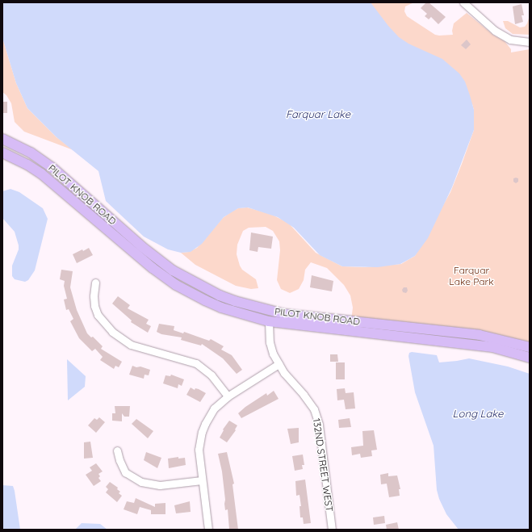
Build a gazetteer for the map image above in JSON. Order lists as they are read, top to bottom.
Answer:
{
  "streets": {
    "main road": ["PILOT KNOB ROAD"],
    "street": ["132ND STREET WEST"]
  },
  "crossings": [
    ["PILOT KNOB ROAD", "132ND STREET WEST"]
  ],
  "water": ["Farquar Lake", "Long Lake"],
  "parks": ["Farquar Lake Park"]
}
